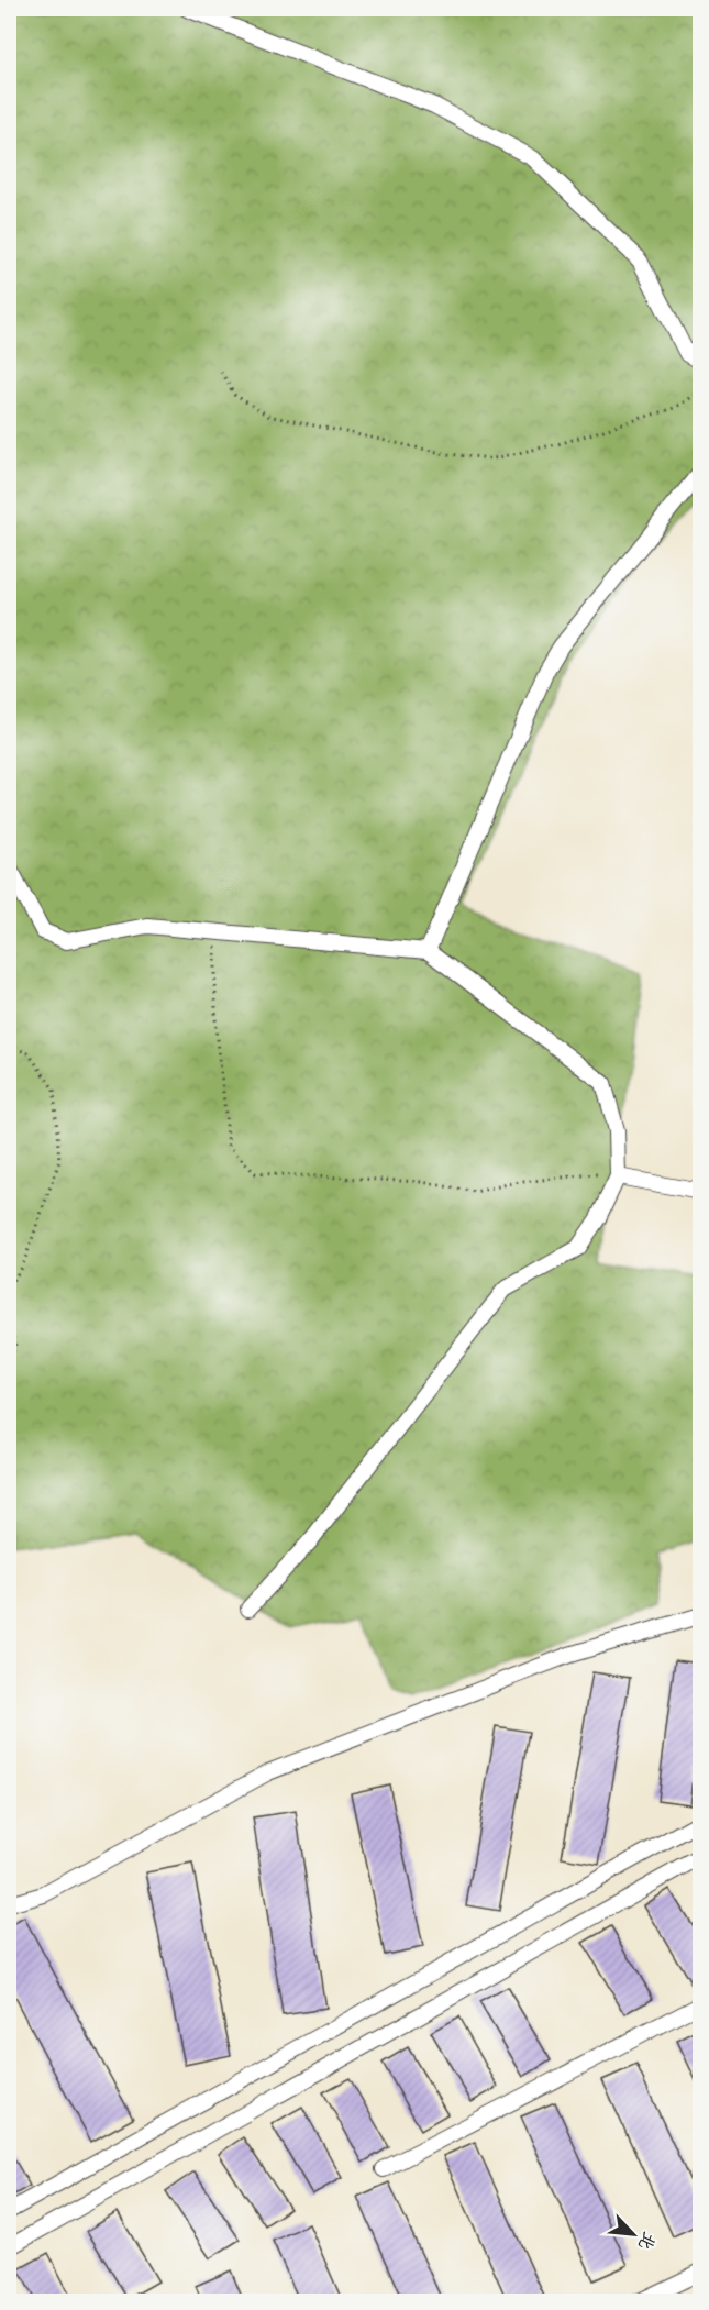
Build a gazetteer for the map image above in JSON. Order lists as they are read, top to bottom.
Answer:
{
  "north": "bottom right"
}
